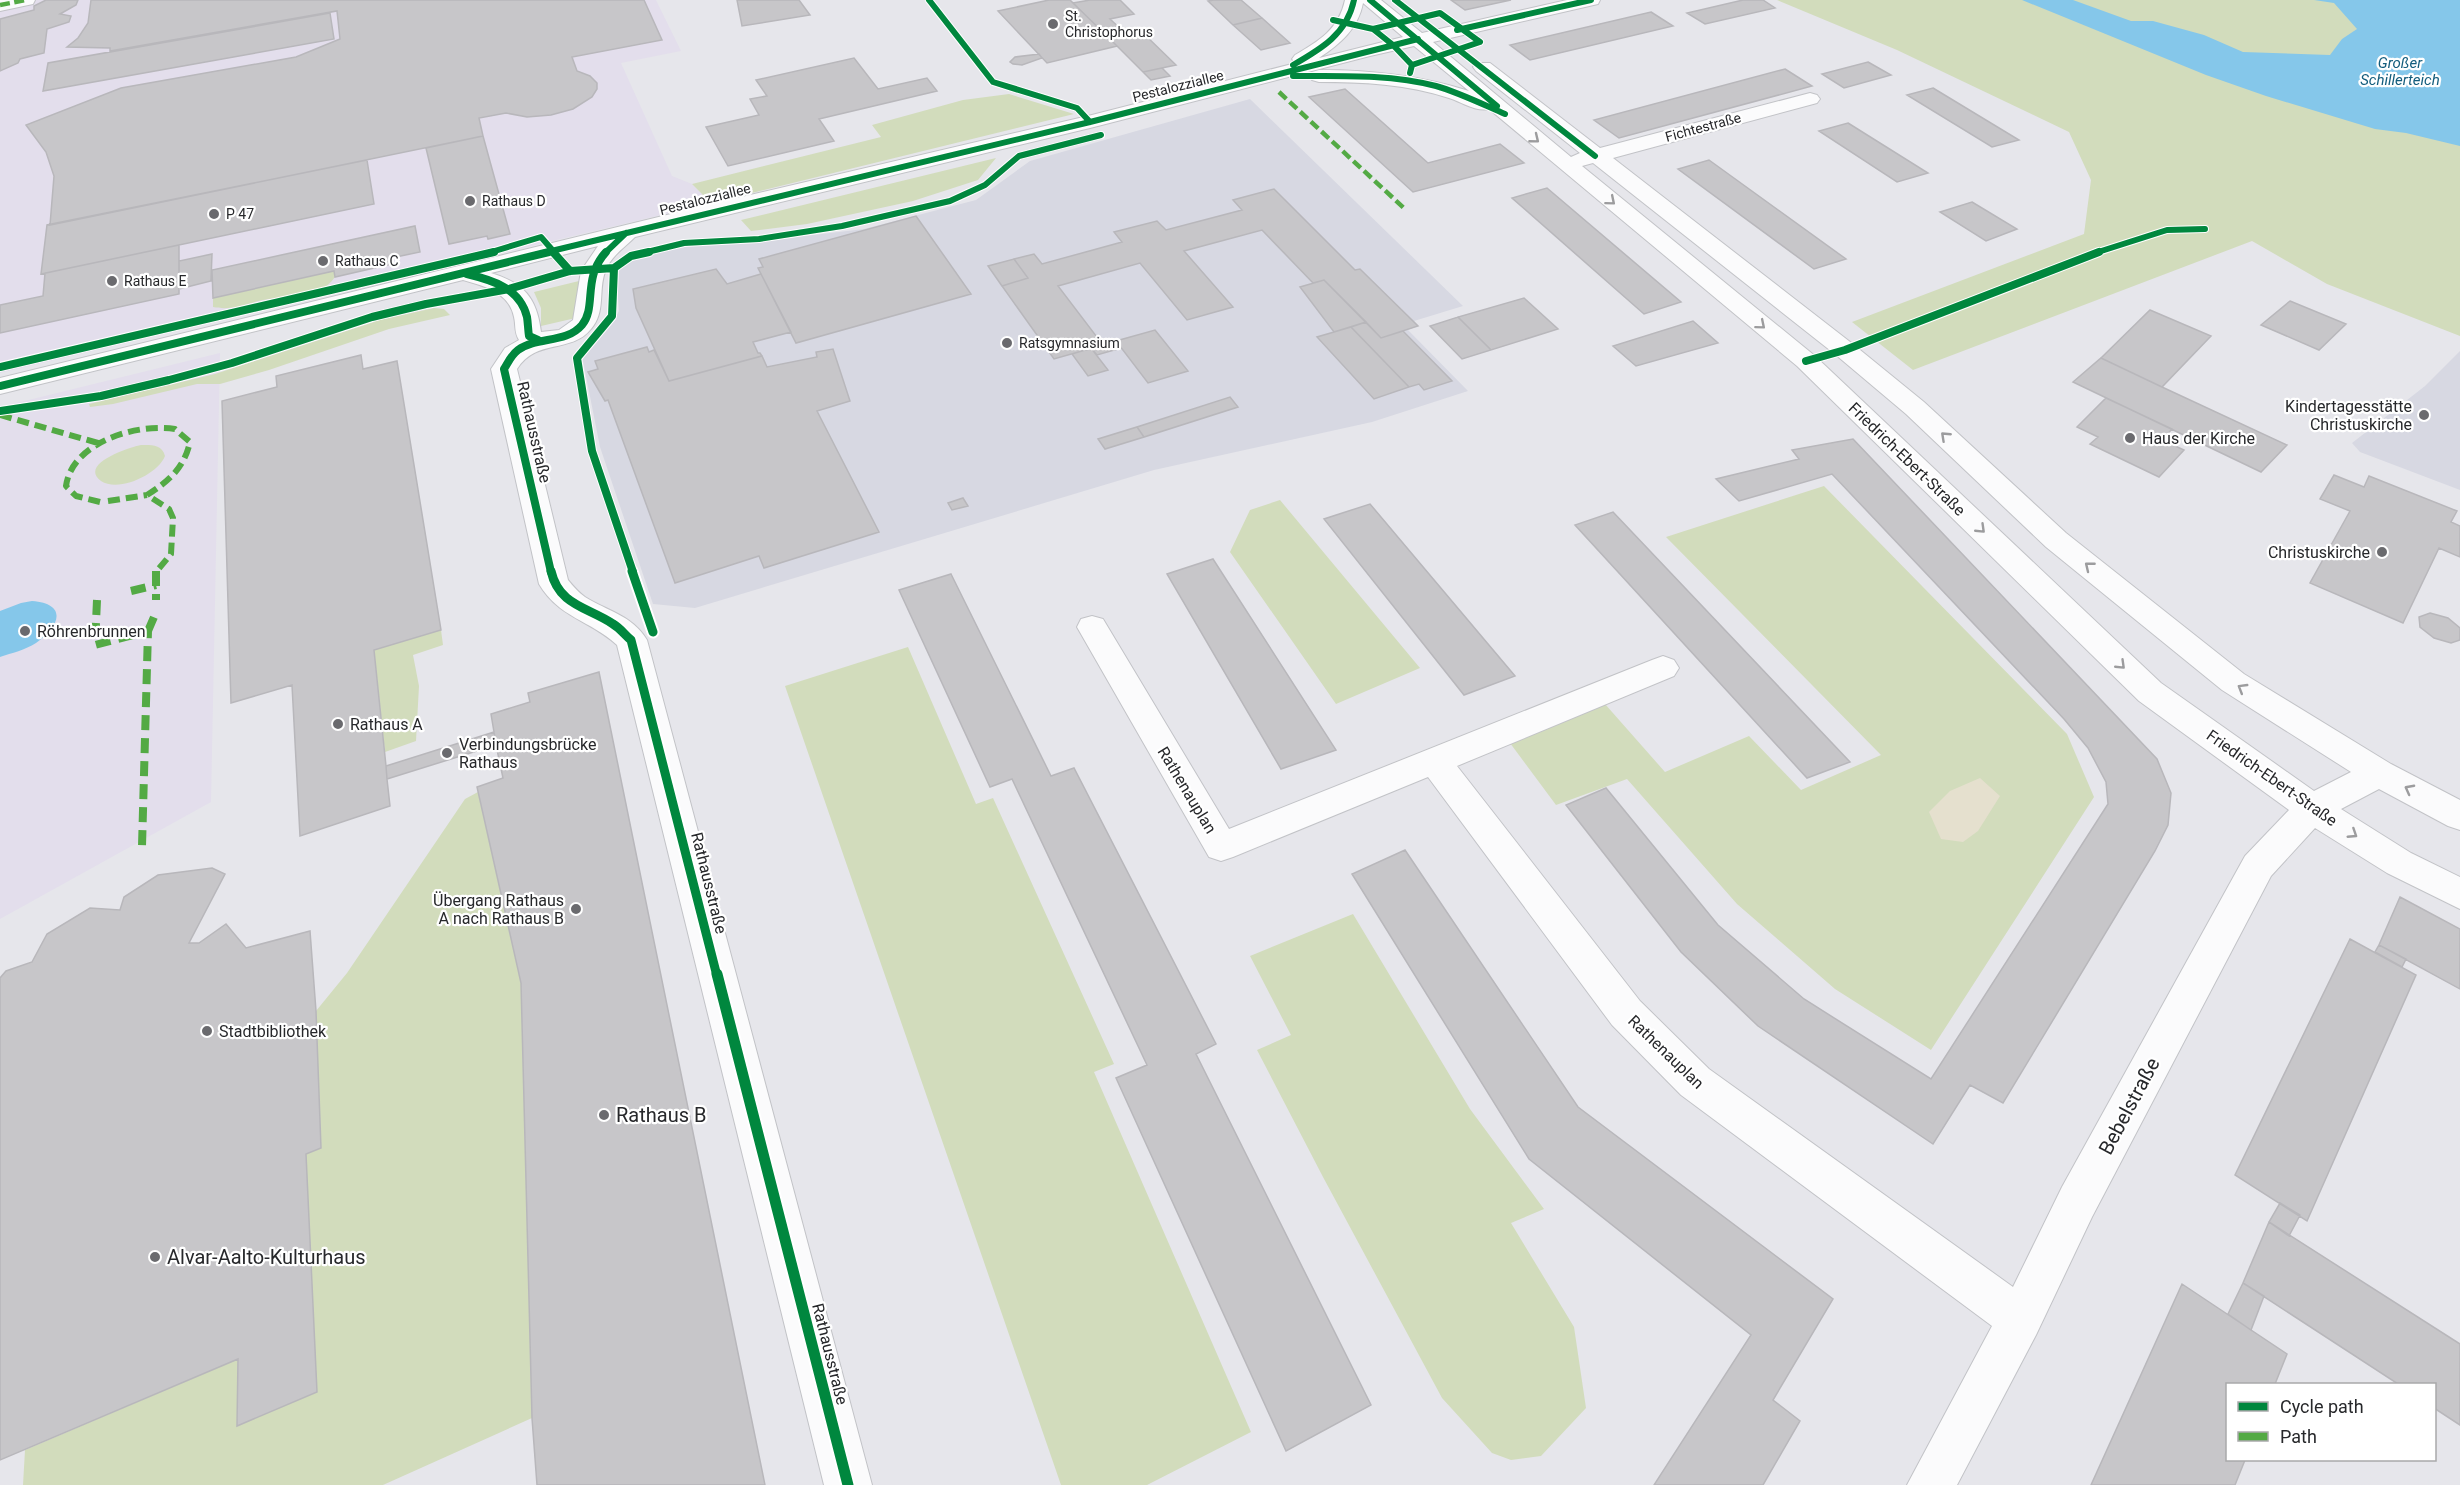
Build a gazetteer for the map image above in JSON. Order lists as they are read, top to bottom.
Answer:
{
  "streets": {
    "street": [
      "Pestalozziallee",
      "Fichtestraße",
      "Rathausstraße",
      "Friedrich-Ebert-Straße",
      "Rathenauplan",
      "Bebelstraße"
    ]
  },
  "crossings": [
    ["Pestalozziallee", "Rathausstraße"],
    ["Pestalozziallee", "Friedrich-Ebert-Straße"],
    ["Fichtestraße", "Friedrich-Ebert-Straße"],
    ["Friedrich-Ebert-Straße", "Bebelstraße"],
    ["Rathenauplan", "Bebelstraße"]
  ],
  "water": ["Großer Schillerteich"],
  "places": [
    "St. Christophorus",
    "Rathaus D",
    "P 47",
    "Rathaus C",
    "Rathaus E",
    "Ratsgymnasium",
    "Kindertagesstätte Christuskirche",
    "Haus der Kirche",
    "Christuskirche",
    "Röhrenbrunnen",
    "Rathaus A",
    "Verbindungsbrücke Rathaus",
    "Übergang Rathaus A nach Rathaus B",
    "Stadtbibliothek",
    "Rathaus B",
    "Alvar-Aalto-Kulturhaus"
  ],
  "legend": ["Cycle path", "Path"]
}
